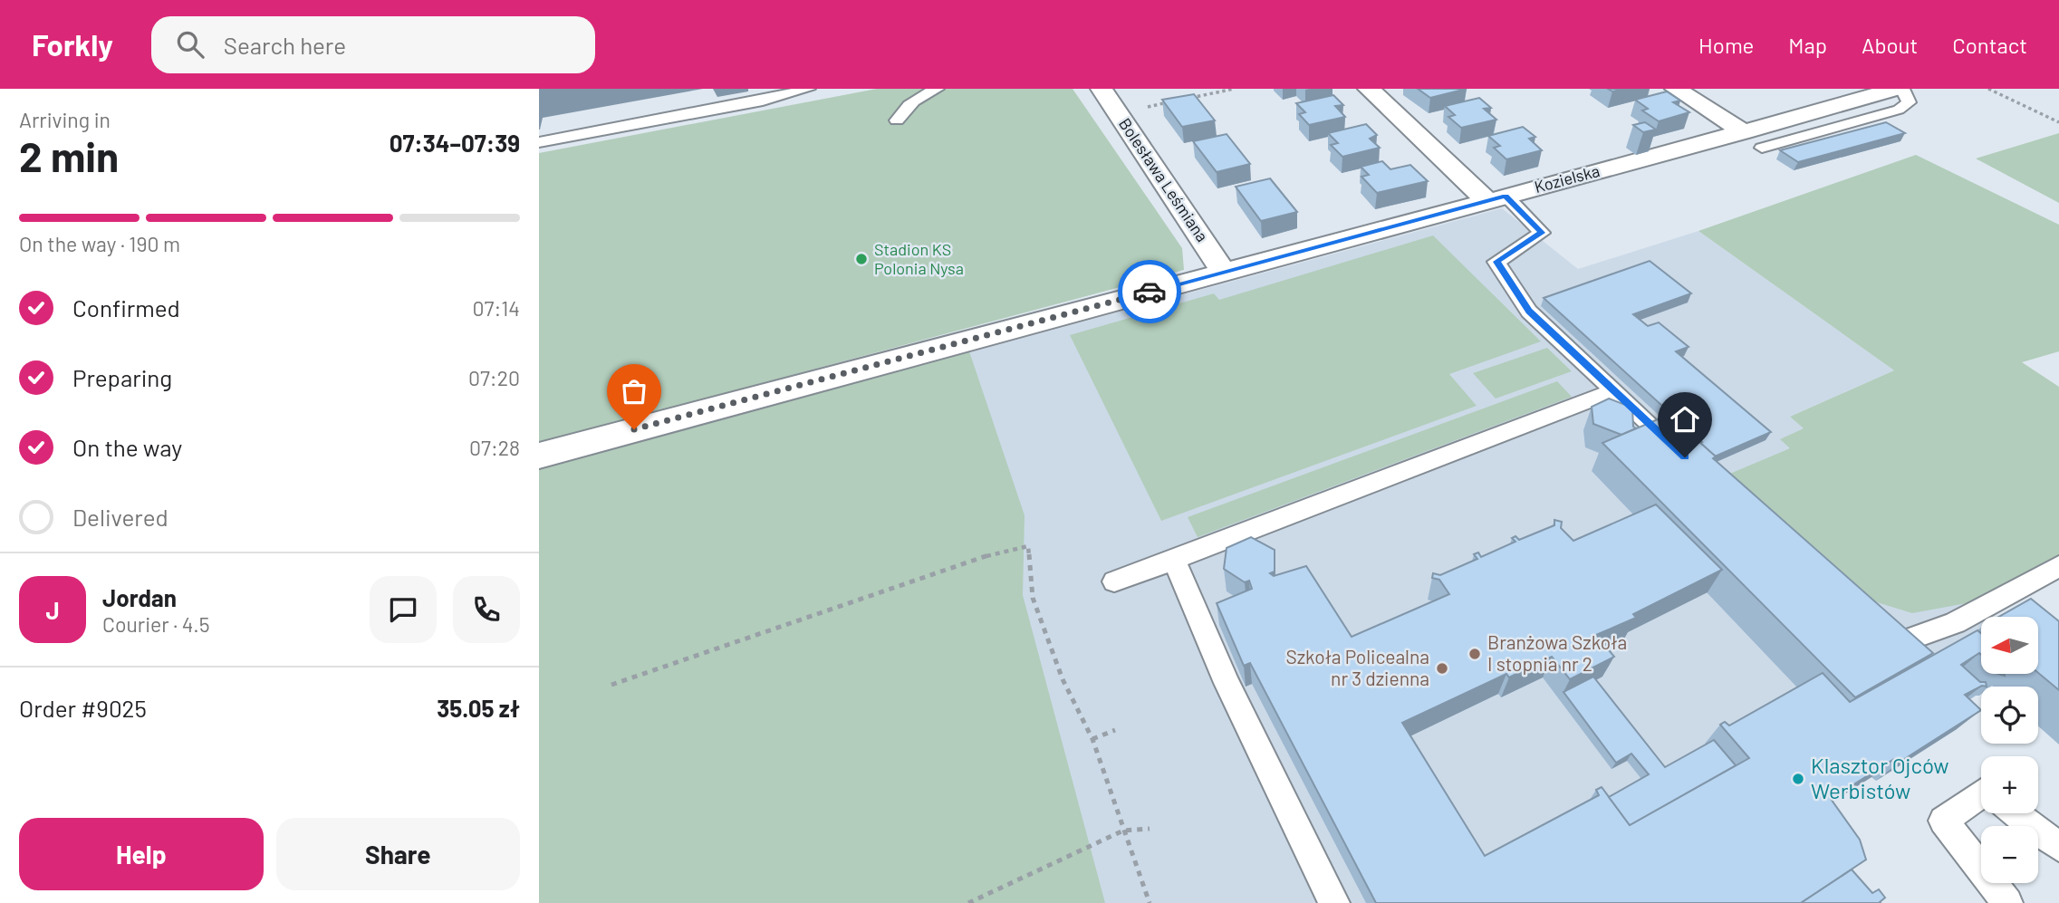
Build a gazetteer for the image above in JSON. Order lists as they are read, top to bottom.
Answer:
{
  "streets": {
    "street": ["Kozielska", "Bolesława Leśmiana"]
  },
  "crossings": [
    ["Kozielska", "Bolesława Leśmiana"]
  ],
  "places": [
    "Stadion KS Polonia Nysa",
    "Branżowa Szkoła I stopnia nr 2",
    "Szkoła Policealna nr 3 dzienna",
    "Klasztor Ojców Werbistów"
  ],
  "north": "left",
  "page": {
    "header": "Forkly",
    "search": "Search here",
    "nav": [
      "Home",
      "Map",
      "About",
      "Contact"
    ],
    "heading": ["2 min", "Arriving in", "07:34–07:39"],
    "panel": [
      "Jordan",
      "Courier · 4.5",
      "Order #9025",
      "35.05 zł"
    ],
    "bar": "On the way · 190 m",
    "list": [
      ["Confirmed", "07:14"],
      ["Preparing", "07:20"],
      ["On the way", "07:28"],
      "Delivered"
    ],
    "round": "J",
    "map_buttons": ["+", "−"],
    "buttons": ["Help", "Share"]
  }
}
